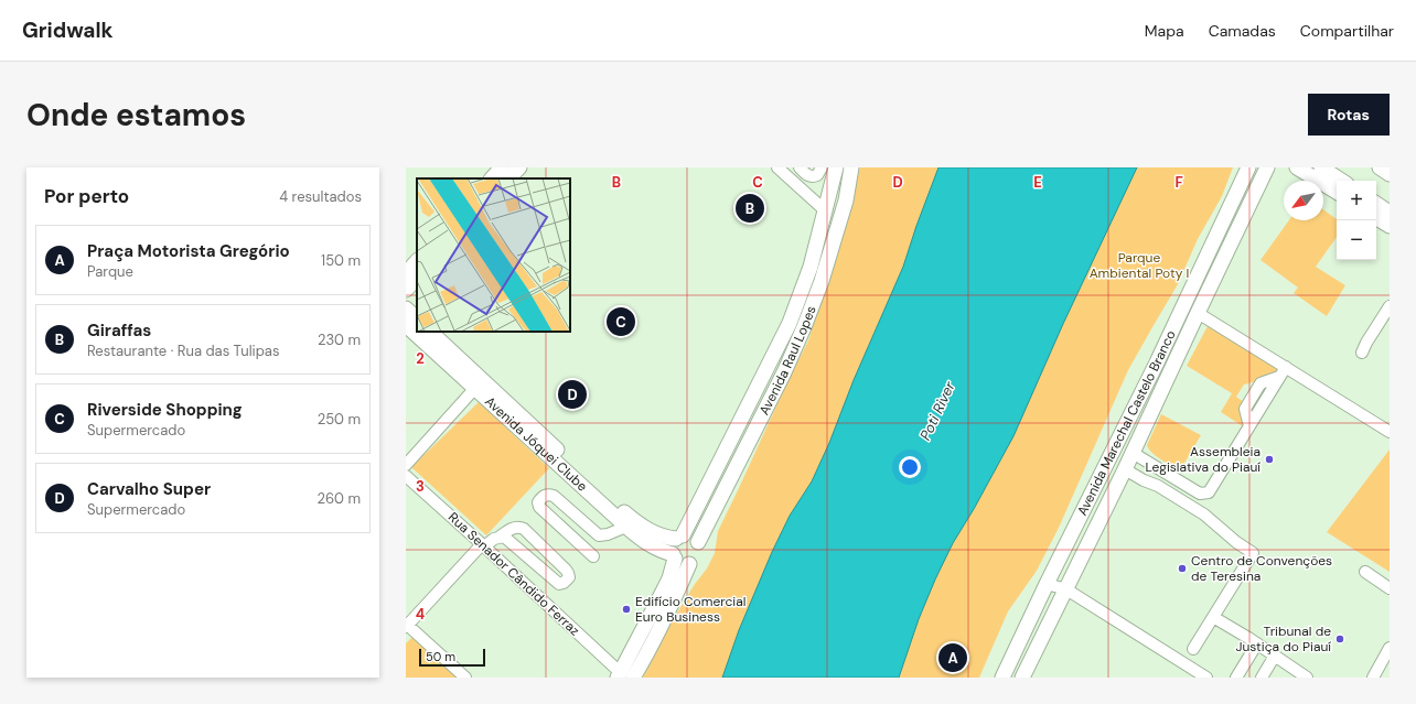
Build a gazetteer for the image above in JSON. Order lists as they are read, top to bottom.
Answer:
{
  "streets": {
    "main road": ["Avenida Raul Lopes", "Avenida Marechal Castelo Branco", "Avenida Jóquei Clube"],
    "street": ["Rua Senador Cândido Ferraz"]
  },
  "crossings": [
    ["Avenida Raul Lopes", "Avenida Jóquei Clube"]
  ],
  "water": ["Poti River"],
  "parks": ["Parque Ambiental Poty I"],
  "places": [
    "Assembleia Legislativa do Piauí",
    "Centro de Convenções de Teresina",
    "Edifício Comercial Euro Business",
    "Tribunal de Justiça do Piauí"
  ],
  "scale_bar": "50 m",
  "north": "bottom left",
  "page": {
    "header": "Gridwalk",
    "nav": ["Mapa", "Camadas", "Compartilhar"],
    "buttons": "Rotas",
    "title": "Onde estamos",
    "heading": ["Por perto", "4 resultados"],
    "map_buttons": ["+", "−"],
    "pins": [
      "B",
      "C",
      "D",
      "A"
    ],
    "list": [
      {
        "mark": "A",
        "name": "Praça Motorista Gregório",
        "note": "Parque",
        "value": "150 m"
      },
      {
        "mark": "B",
        "name": "Giraffas",
        "note": "Restaurante · Rua das Tulipas",
        "value": "230 m"
      },
      {
        "mark": "C",
        "name": "Riverside Shopping",
        "note": "Supermercado",
        "value": "250 m"
      },
      {
        "mark": "D",
        "name": "Carvalho Super",
        "note": "Supermercado",
        "value": "260 m"
      }
    ],
    "scale": "50 m"
  },
  "grid": {
    "columns": [
      "B",
      "C",
      "D",
      "E",
      "F"
    ],
    "rows": ["2", "3", "4"]
  }
}
